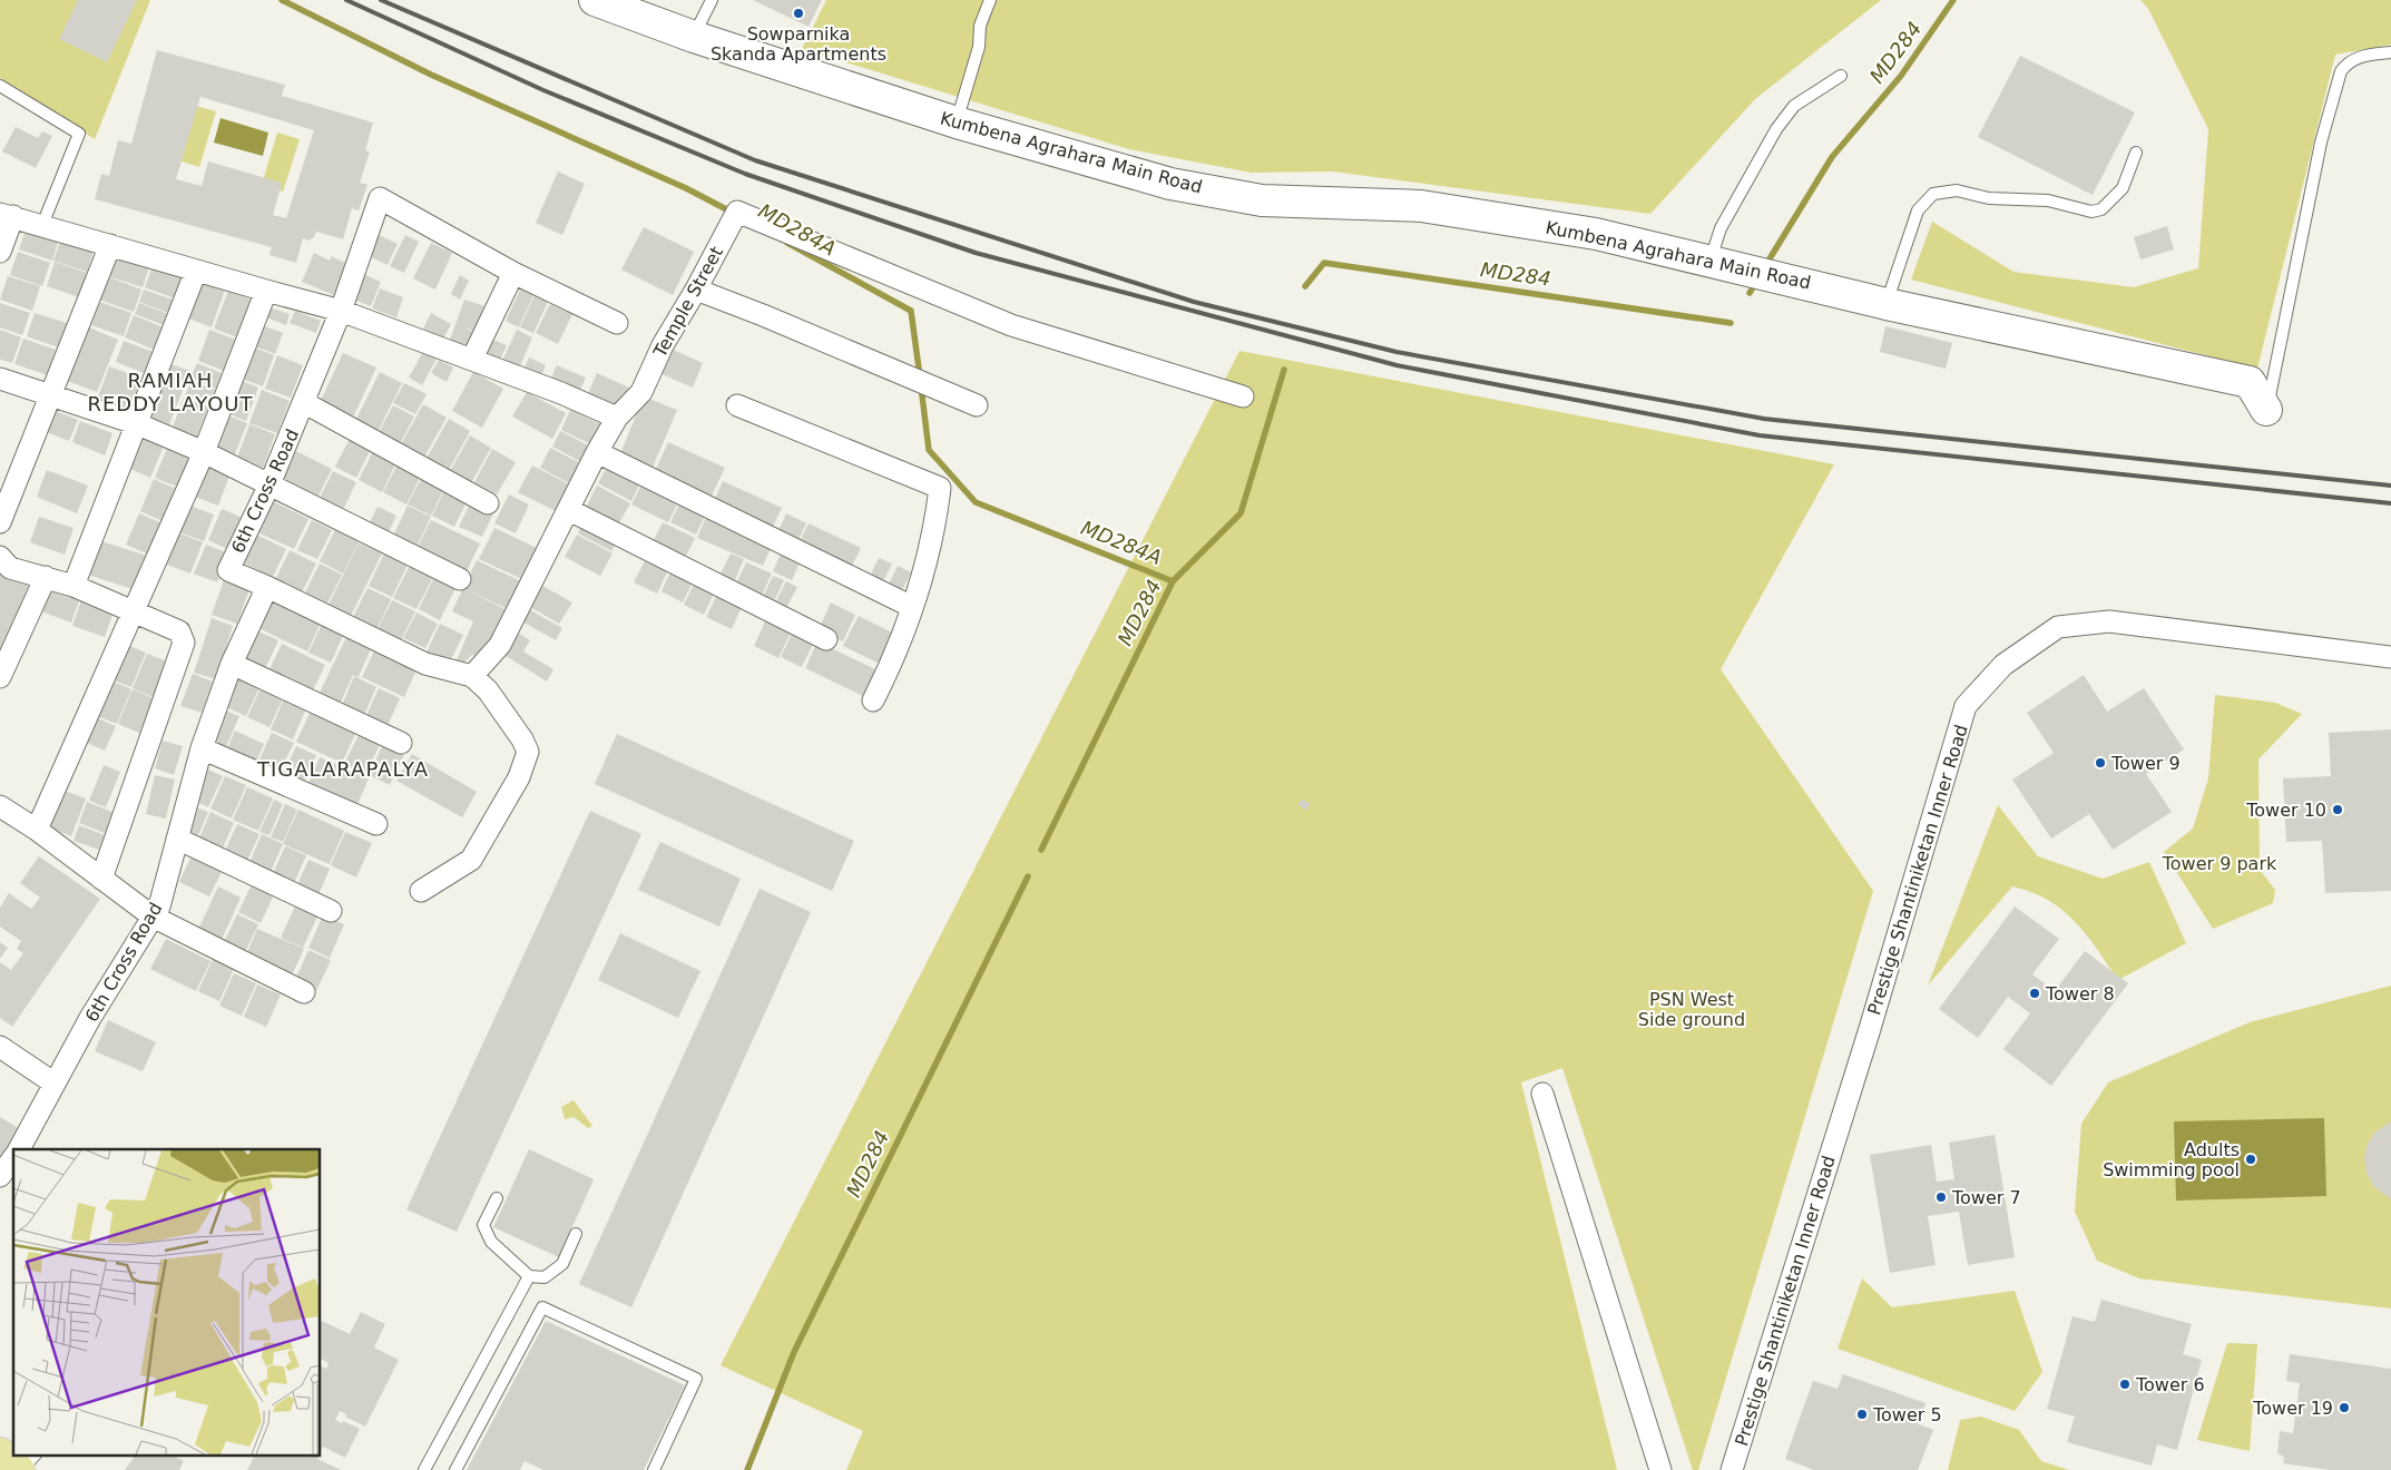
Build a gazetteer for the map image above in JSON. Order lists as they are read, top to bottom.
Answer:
{
  "streets": {
    "street": [
      "Kumbena Agrahara Main Road",
      "Temple Street",
      "6th Cross Road",
      "Prestige Shantiniketan Inner Road"
    ]
  },
  "districts": ["RAMIAH REDDY LAYOUT", "TIGALARAPALYA"],
  "water": ["MD284", "MD284A"],
  "parks": ["Tower 9 park", "PSN West Side ground"],
  "places": [
    "Sowparnika Skanda Apartments",
    "Tower 9",
    "Tower 10",
    "Tower 8",
    "Adults Swimming pool",
    "Tower 7",
    "Tower 6",
    "Tower 19",
    "Tower 5"
  ]
}
